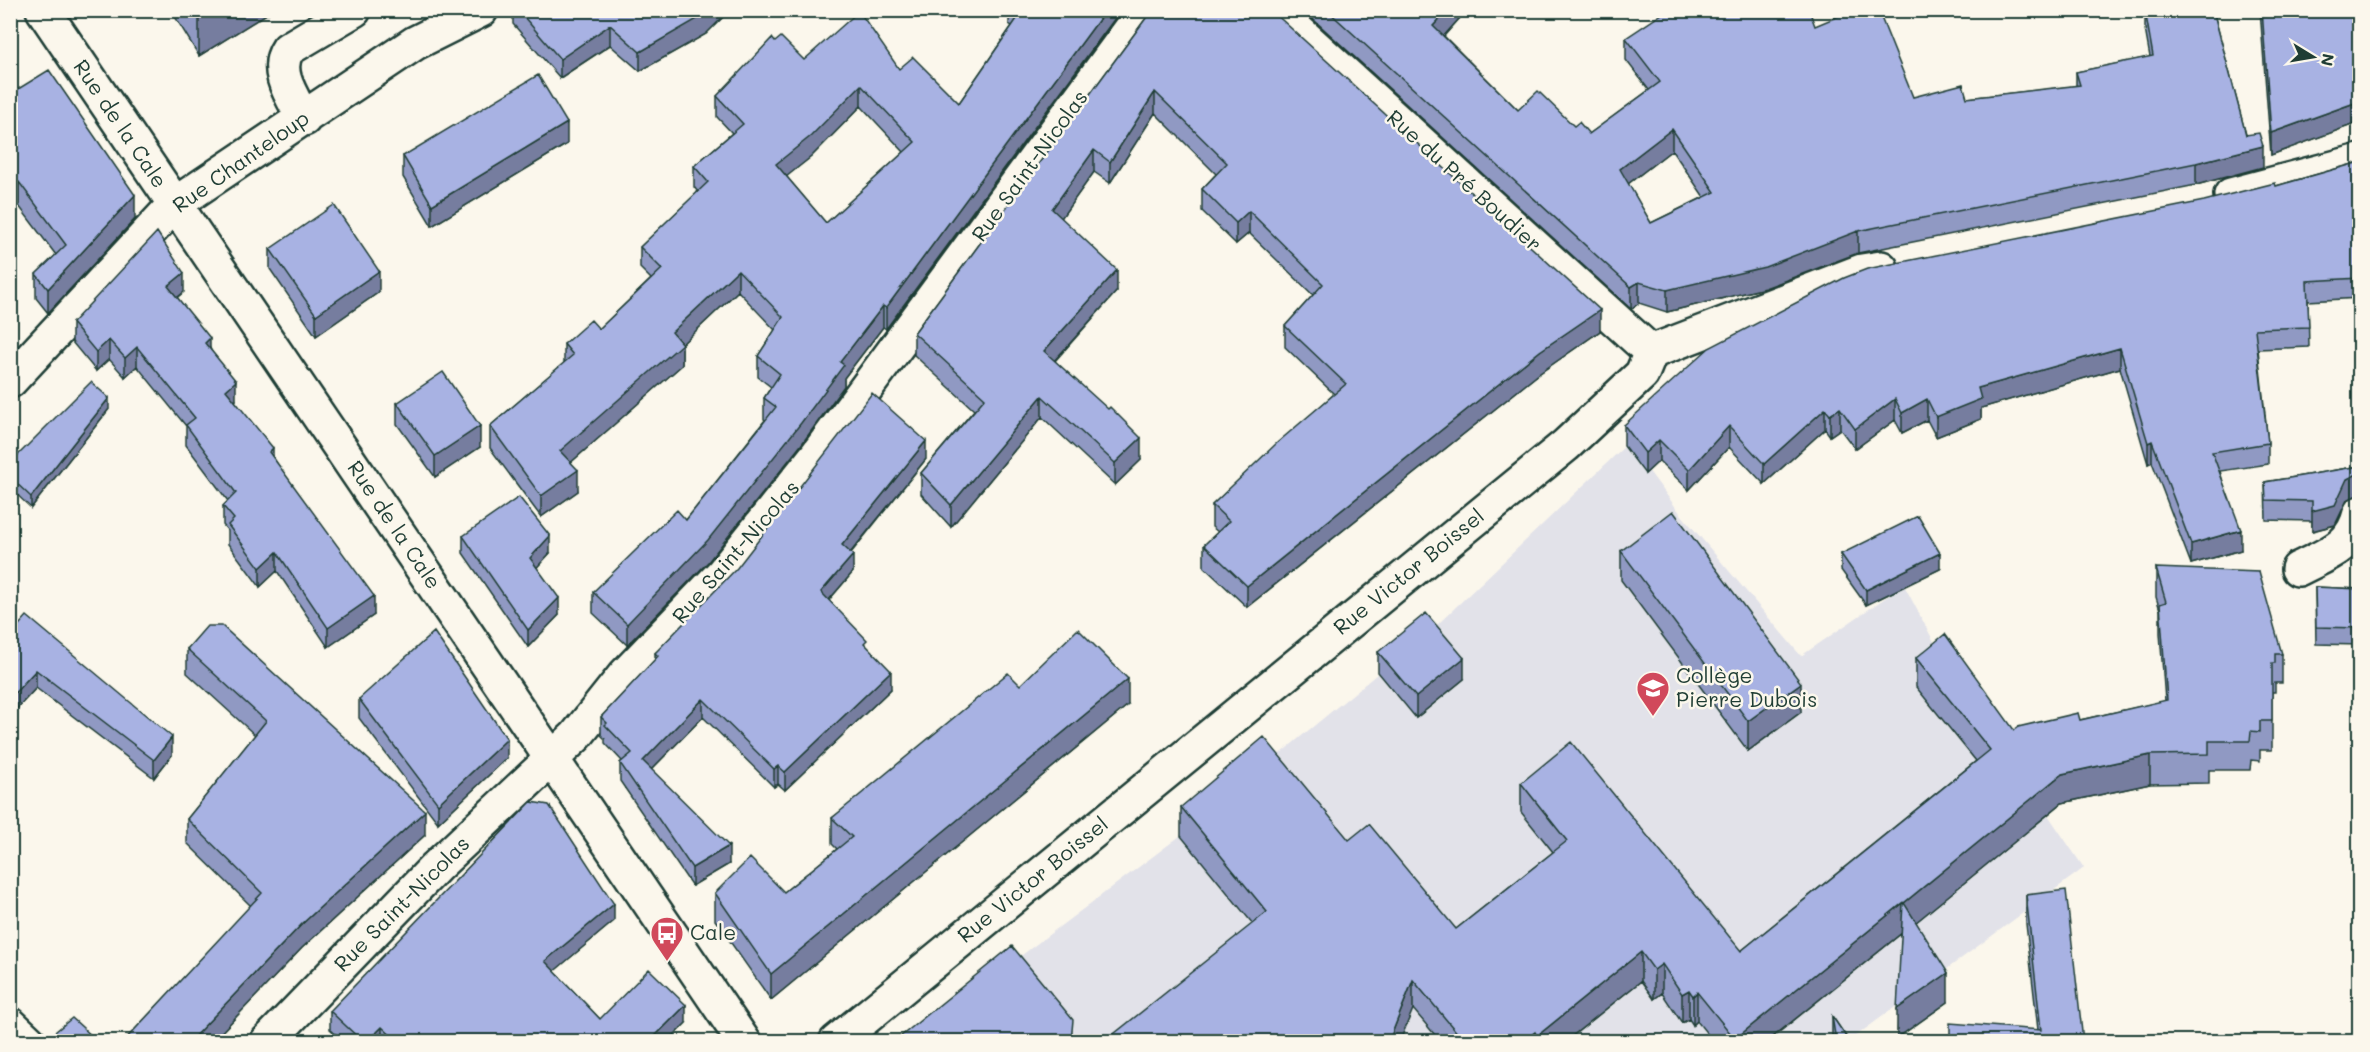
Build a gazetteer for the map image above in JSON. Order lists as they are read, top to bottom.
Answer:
{
  "streets": {
    "street": [
      "Rue de la Cale",
      "Rue Chanteloup",
      "Rue Saint-Nicolas",
      "Rue du Pré Boudier",
      "Rue Victor Boissel"
    ]
  },
  "crossings": [
    ["Rue de la Cale", "Rue Chanteloup"],
    ["Rue de la Cale", "Rue Saint-Nicolas"],
    ["Rue du Pré Boudier", "Rue Victor Boissel"]
  ],
  "places": {
    "school or university": ["Collège Pierre Dubois"],
    "bus stop": ["Cale"]
  },
  "north": "right"
}
